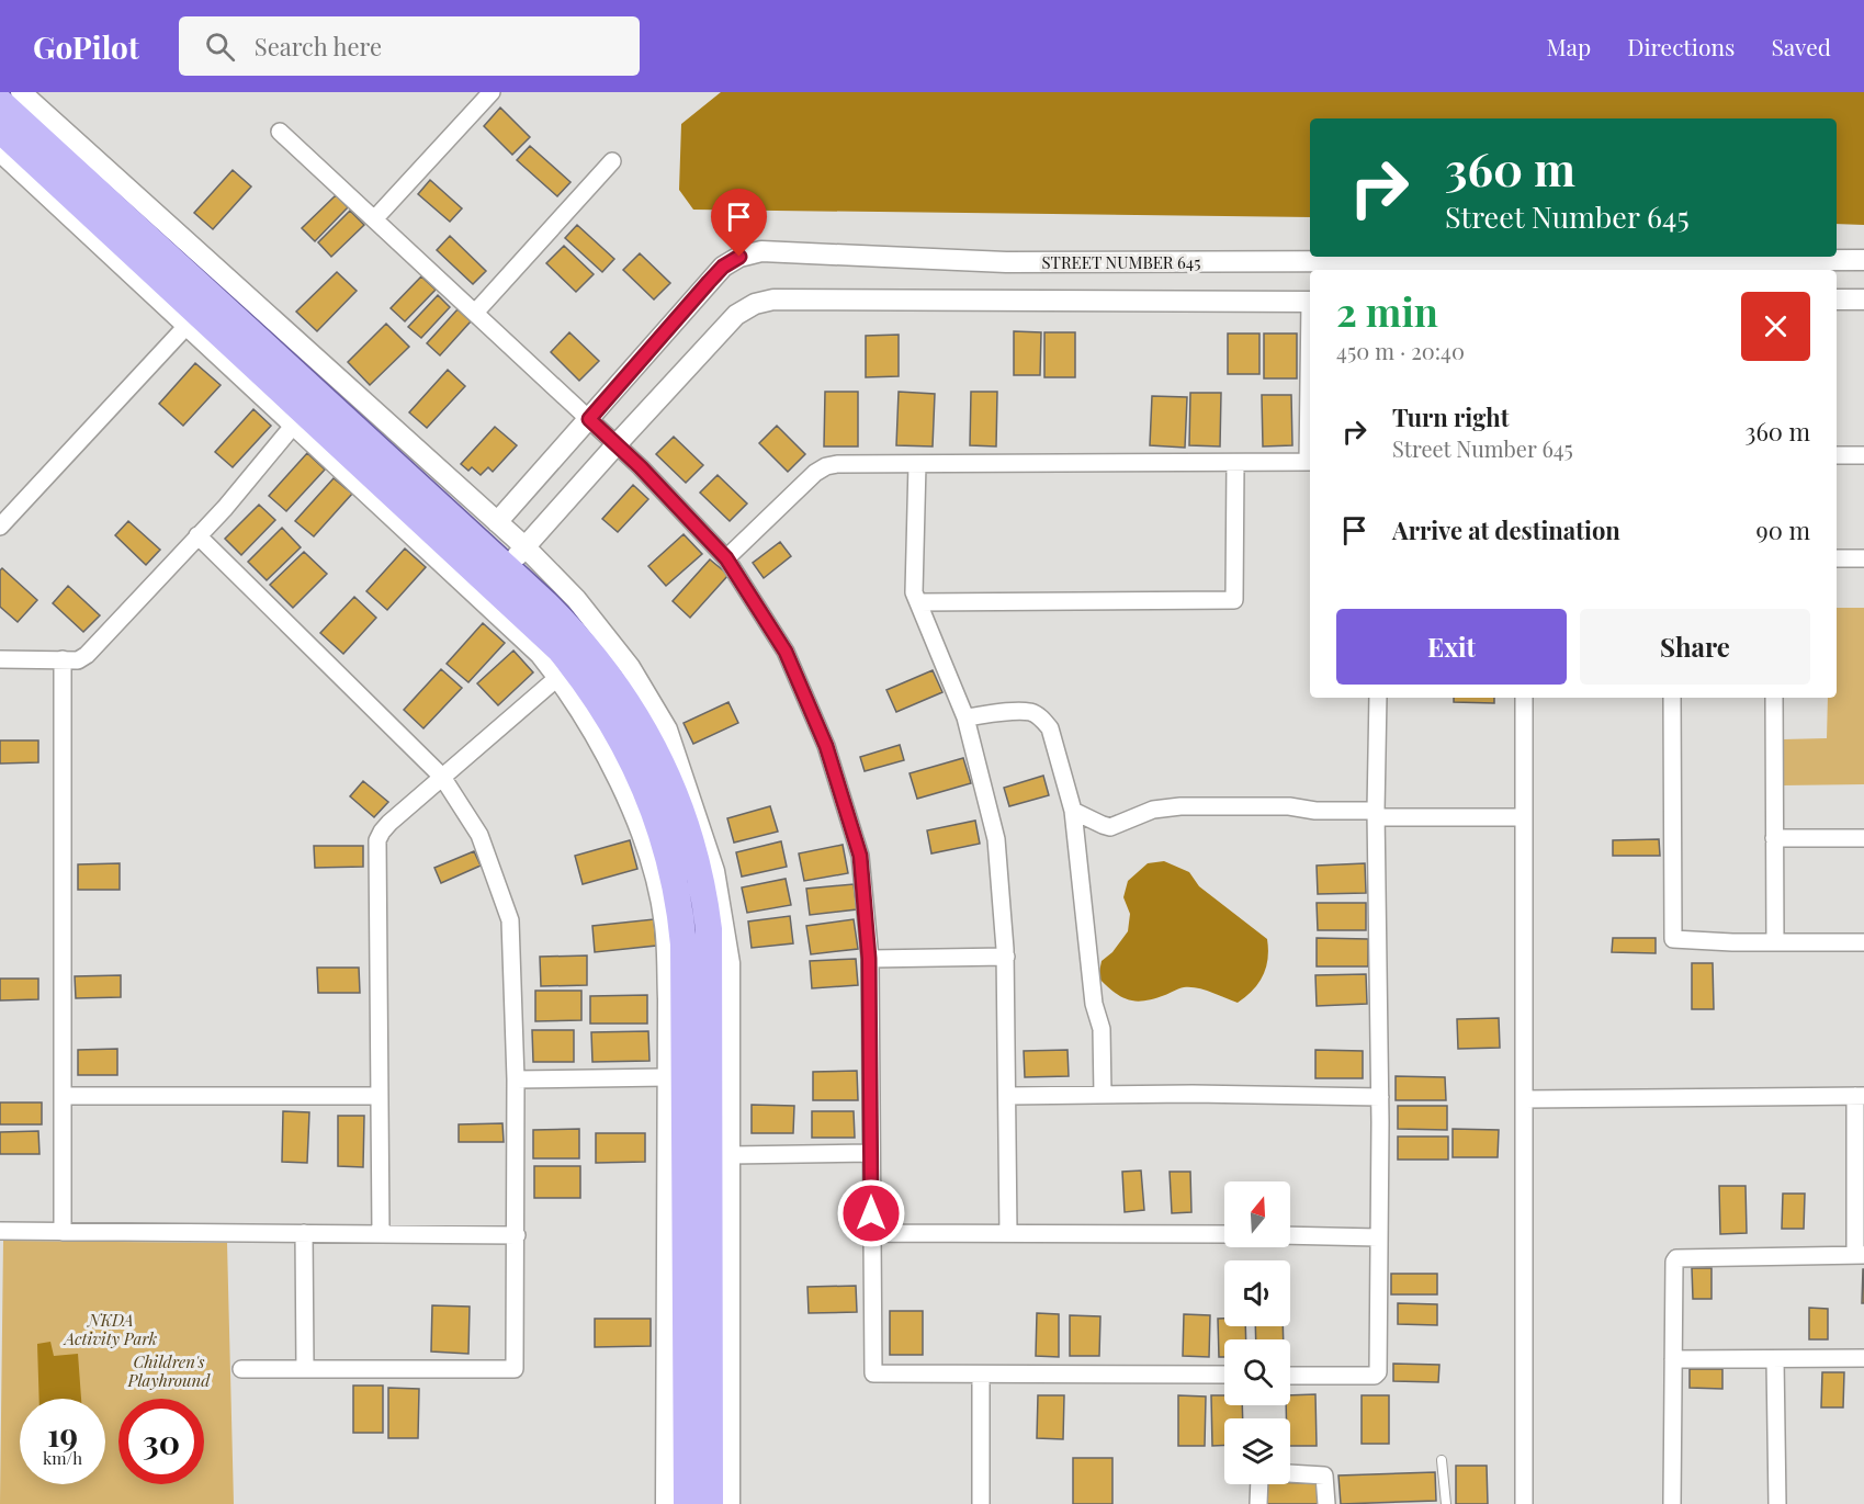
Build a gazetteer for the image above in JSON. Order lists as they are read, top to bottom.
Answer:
{
  "streets": {
    "street": ["STREET NUMBER 645"]
  },
  "parks": ["NKDA Activity Park", "Children's Playhround"],
  "north": "top",
  "page": {
    "header": "GoPilot",
    "search": "Search here",
    "nav": ["Map", "Directions", "Saved"],
    "turn": ["360 m", "Street Number 645"],
    "heading": ["2 min", "450 m · 20:40"],
    "list": [
      {
        "name": "Turn right",
        "note": "Street Number 645",
        "value": "360 m"
      },
      {
        "name": "Arrive at destination",
        "value": "90 m"
      }
    ],
    "buttons": ["Exit", "Share"],
    "speed": "19 km/h",
    "limit": "30"
  }
}
